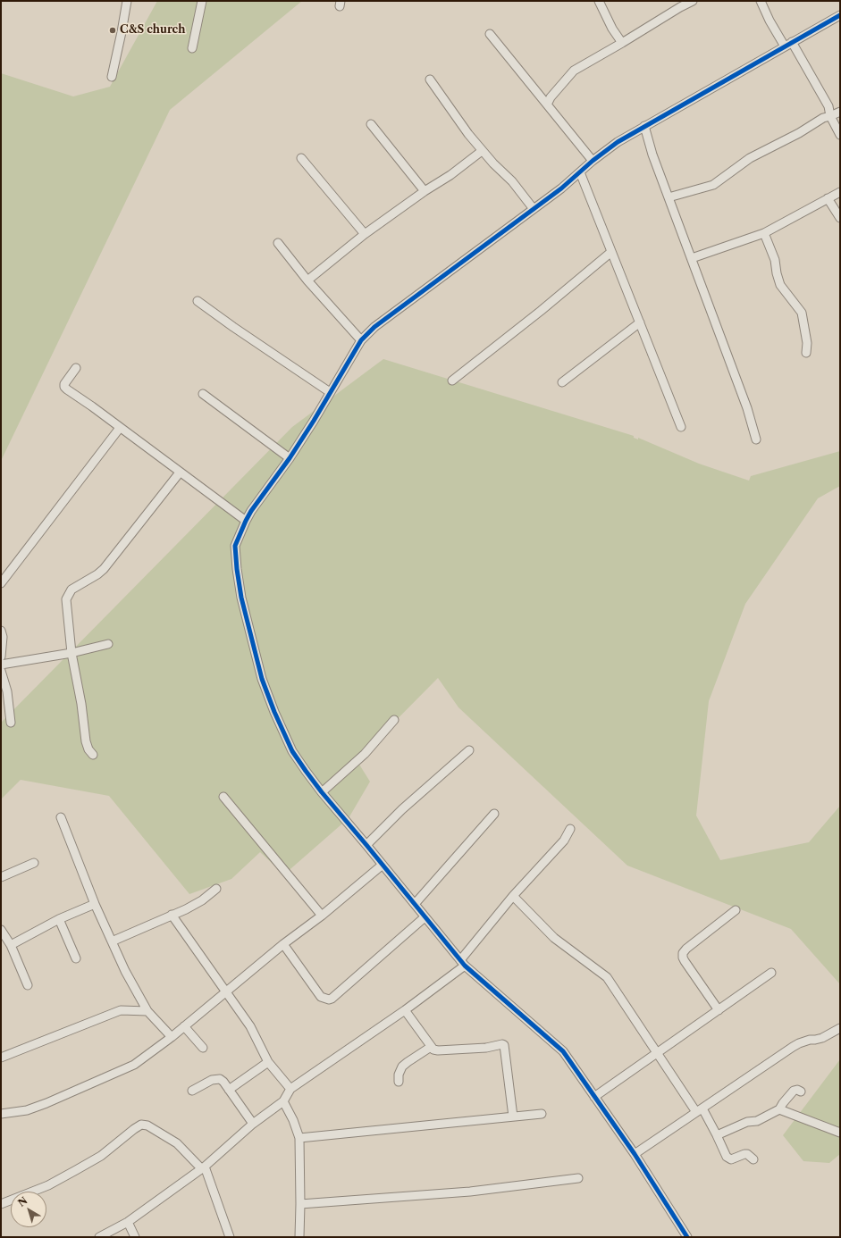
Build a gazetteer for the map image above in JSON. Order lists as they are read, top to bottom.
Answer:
{
  "places": ["C&S church"],
  "north": "top left"
}
